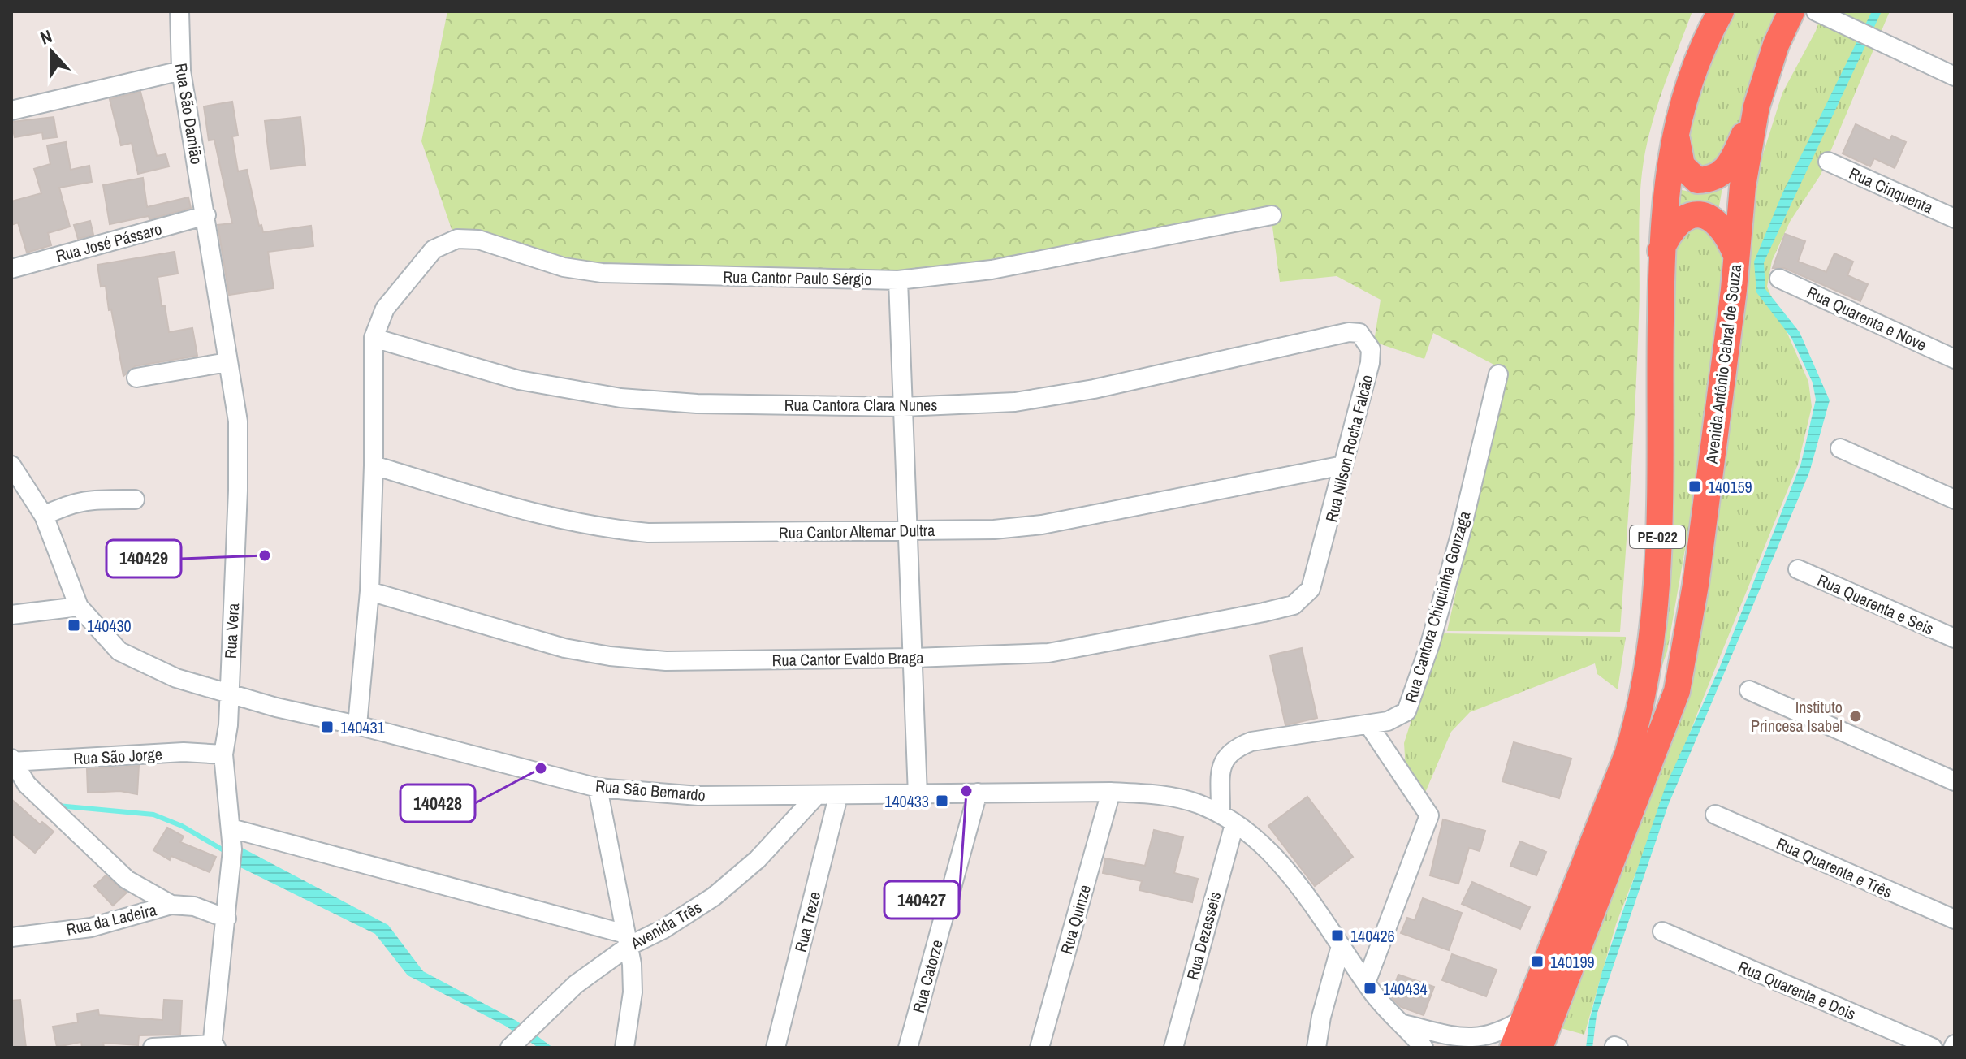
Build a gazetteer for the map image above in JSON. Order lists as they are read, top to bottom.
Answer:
{
  "streets": {
    "highway": ["Avenida Antônio Cabral de Souza", "PE-022"],
    "street": [
      "Rua São Damião",
      "Rua Cinquenta",
      "Rua José Pássaro",
      "Rua Cantor Paulo Sérgio",
      "Rua Quarenta e Nove",
      "Rua Cantora Clara Nunes",
      "Rua Nilson Rocha Falcão",
      "Rua Cantor Altemar Dultra",
      "Rua Quarenta e Seis",
      "Rua Cantora Chiquinha Gonzaga",
      "Rua Vera",
      "Rua Cantor Evaldo Braga",
      "Rua São Jorge",
      "Rua São Bernardo",
      "Rua Quarenta e Três",
      "Rua da Ladeira",
      "Rua Quinze",
      "Rua Treze",
      "Avenida Três",
      "Rua Dezesseis",
      "Rua Catorze",
      "Rua Quarenta e Dois"
    ]
  },
  "crossings": [
    ["Rua São Damião", "Rua José Pássaro"],
    ["Rua São Damião", "Rua Vera"],
    ["Rua José Pássaro", "Rua Vera"],
    ["Rua Cantor Paulo Sérgio", "Rua Cantora Clara Nunes"],
    ["Rua Cantora Clara Nunes", "Rua Nilson Rocha Falcão"],
    ["Rua Nilson Rocha Falcão", "Rua Cantor Altemar Dultra"],
    ["Rua Nilson Rocha Falcão", "Rua Cantor Evaldo Braga"],
    ["Rua Cantora Chiquinha Gonzaga", "Rua São Bernardo"],
    ["Rua Cantora Chiquinha Gonzaga", "Rua Dezesseis"],
    ["Rua Vera", "Rua São Jorge"],
    ["Rua Vera", "Rua São Bernardo"],
    ["Rua São Bernardo", "Rua Quinze"],
    ["Rua São Bernardo", "Rua Treze"],
    ["Rua São Bernardo", "Avenida Três"],
    ["Rua São Bernardo", "Rua Dezesseis"],
    ["Rua São Bernardo", "Rua Catorze"]
  ],
  "places": {
    "transit": [
      "140159",
      "140430",
      "140431",
      "140433",
      "140426",
      "140199",
      "140434"
    ],
    "other": [
      "140429",
      "Instituto Princesa Isabel",
      "140428",
      "140427"
    ]
  },
  "north": "top"
}
